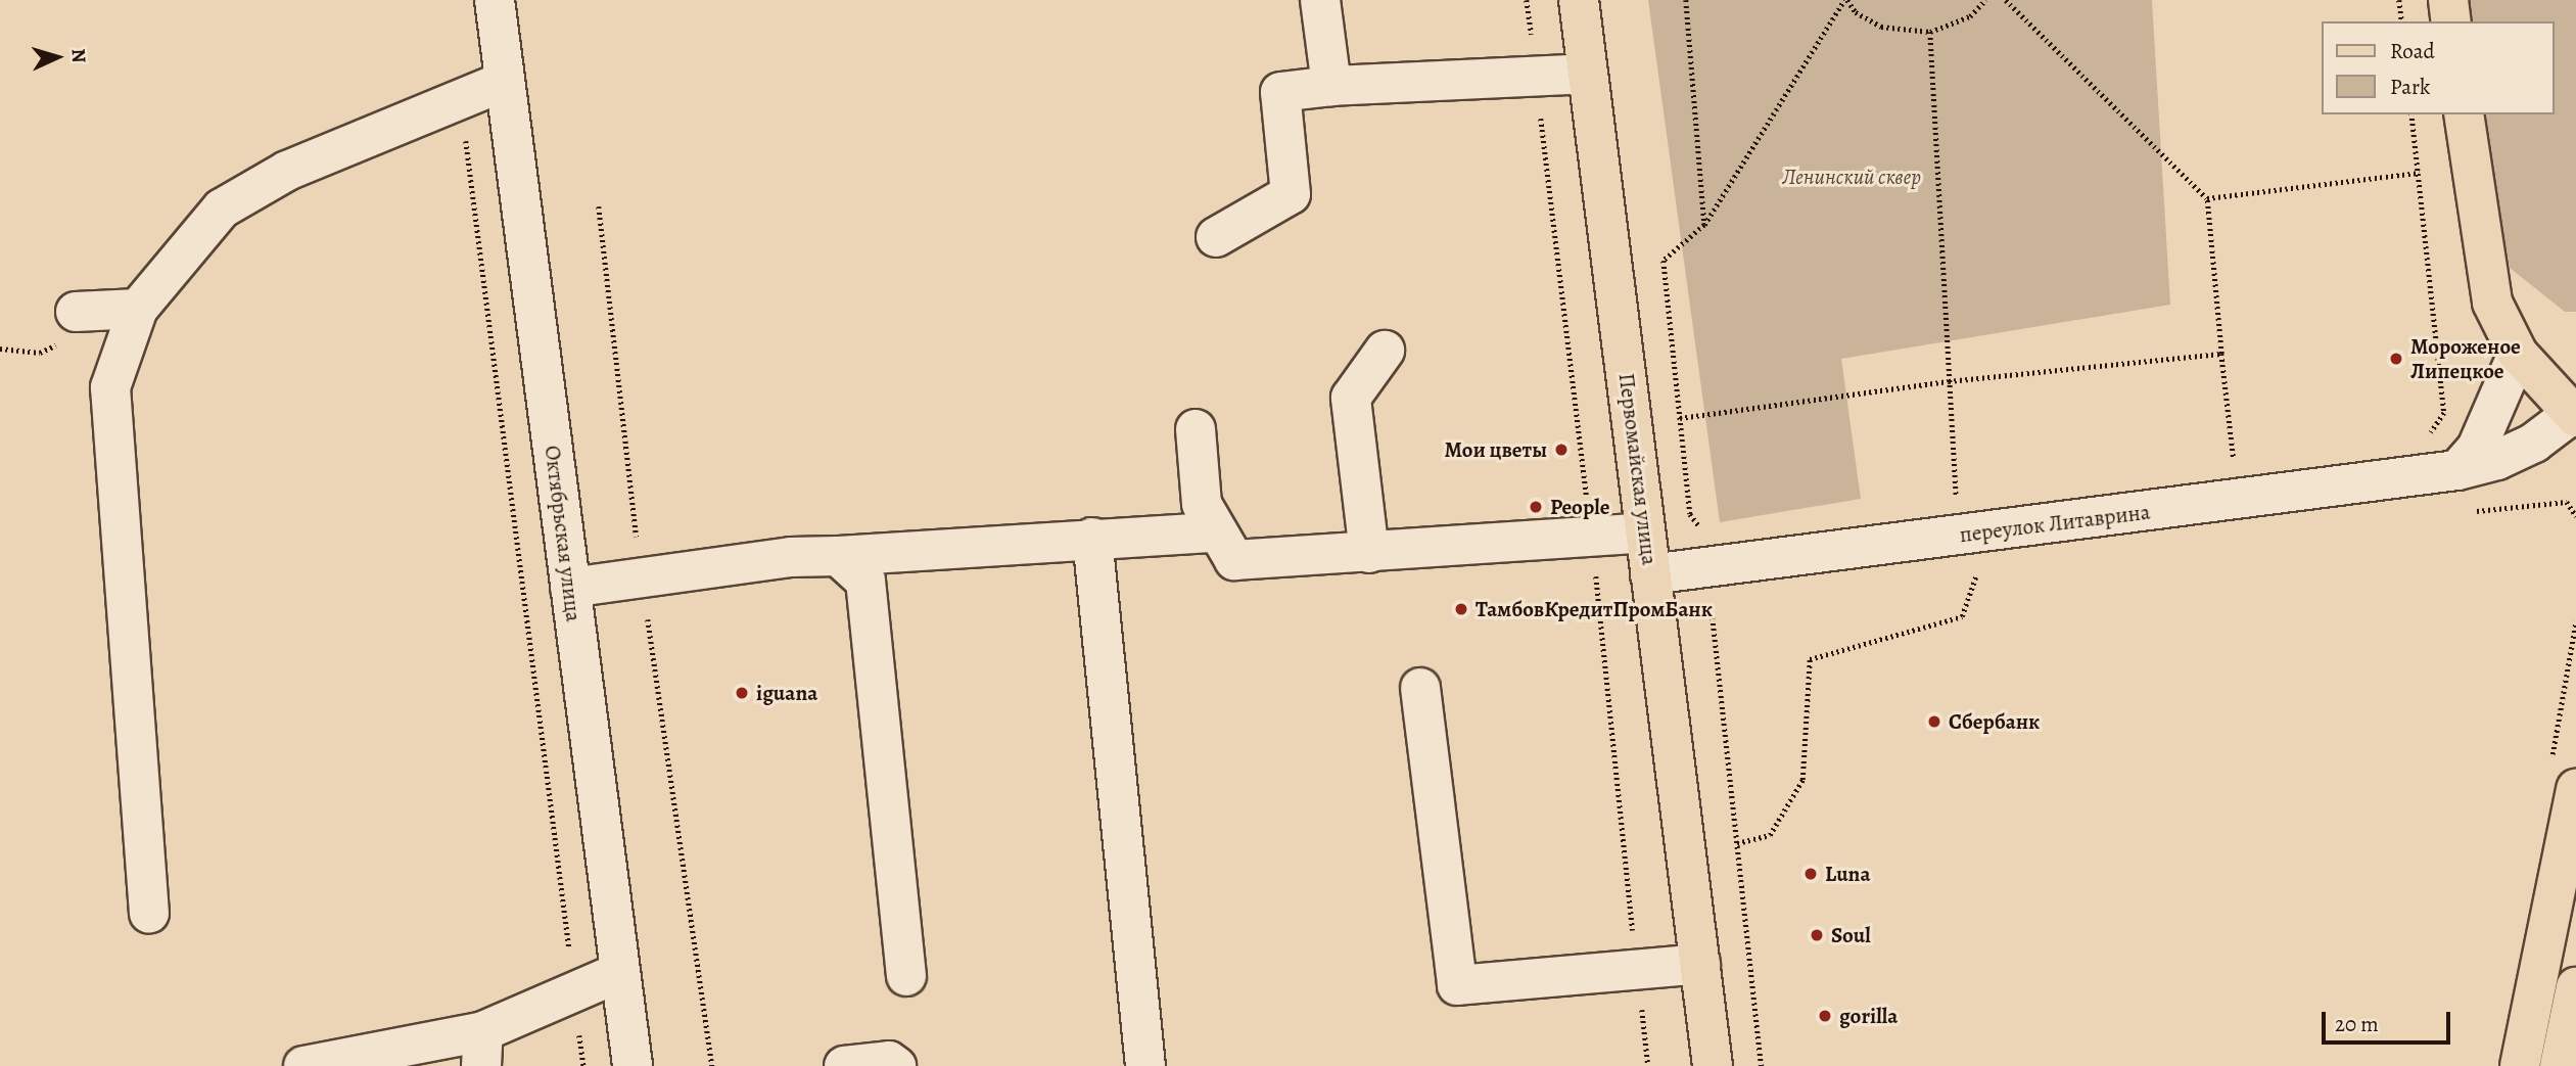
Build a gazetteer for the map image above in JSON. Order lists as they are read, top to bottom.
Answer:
{
  "streets": {
    "main road": ["Первомайская улица"],
    "street": ["переулок Литаврина", "Октябрьская улица"]
  },
  "crossings": [
    ["Первомайская улица", "переулок Литаврина"]
  ],
  "parks": ["Ленинский сквер"],
  "places": [
    "Мороженое Липецкое",
    "Мои цветы",
    "People",
    "ТамбовКредитПромБанк",
    "iguana",
    "Сбербанк",
    "Luna",
    "Soul",
    "gorilla"
  ],
  "legend": ["Road", "Park"],
  "scale_bar": "20 m",
  "north": "right"
}
